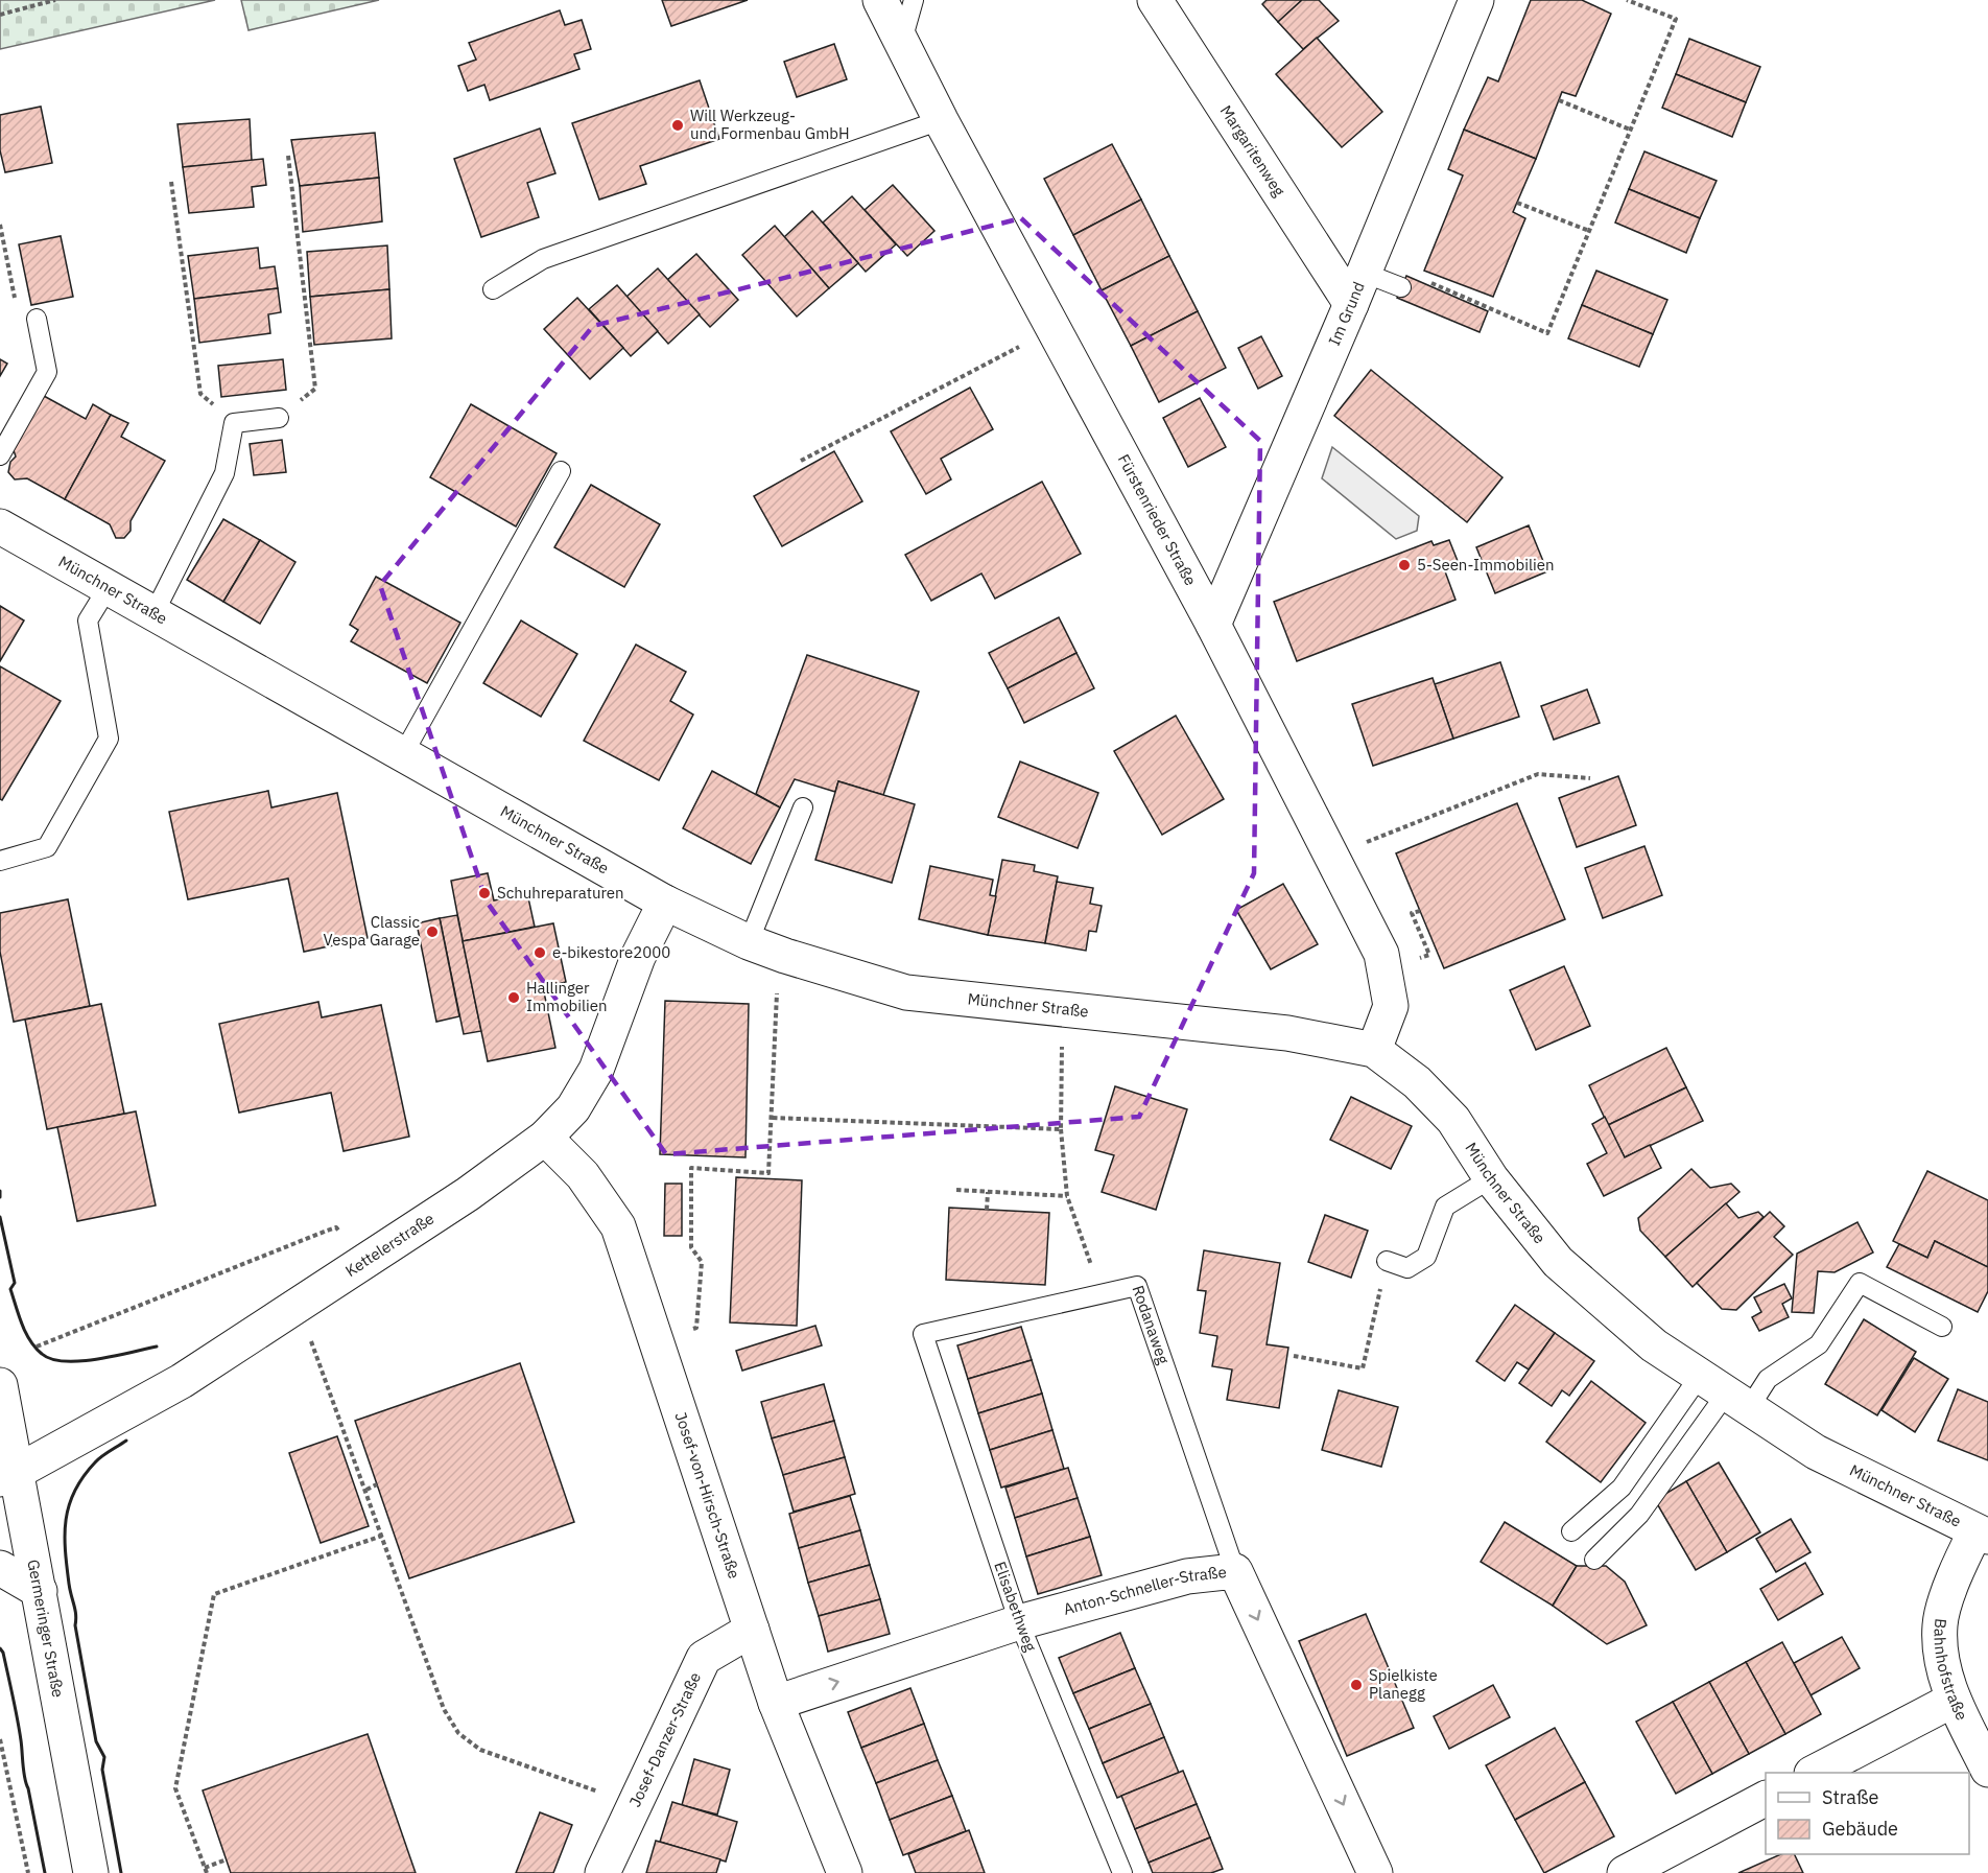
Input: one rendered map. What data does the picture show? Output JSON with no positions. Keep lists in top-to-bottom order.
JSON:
{
  "streets": {
    "street": [
      "Margaritenweg",
      "Im Grund",
      "Fürstenrieder Straße",
      "Münchner Straße",
      "Kettelerstraße",
      "Josef-von-Hirsch-Straße",
      "Anton-Schneller-Straße",
      "Germeringer Straße",
      "Bahnhofstraße",
      "Josef-Danzer-Straße"
    ],
    "lane": ["Rodanaweg", "Elisabethweg"]
  },
  "crossings": [
    ["Margaritenweg", "Im Grund"],
    ["Im Grund", "Fürstenrieder Straße"],
    ["Fürstenrieder Straße", "Münchner Straße"],
    ["Münchner Straße", "Kettelerstraße"],
    ["Münchner Straße", "Bahnhofstraße"],
    ["Kettelerstraße", "Josef-von-Hirsch-Straße"],
    ["Kettelerstraße", "Germeringer Straße"],
    ["Rodanaweg", "Anton-Schneller-Straße"],
    ["Rodanaweg", "Elisabethweg"],
    ["Josef-von-Hirsch-Straße", "Anton-Schneller-Straße"],
    ["Josef-von-Hirsch-Straße", "Josef-Danzer-Straße"],
    ["Anton-Schneller-Straße", "Elisabethweg"]
  ],
  "places": [
    "Will Werkzeug- und Formenbau GmbH",
    "5-Seen-Immobilien",
    "Schuhreparaturen",
    "Classic Vespa Garage",
    "e-bikestore2000",
    "Hallinger Immobilien",
    "Spielkiste Planegg"
  ],
  "legend": ["Straße", "Gebäude"]
}
